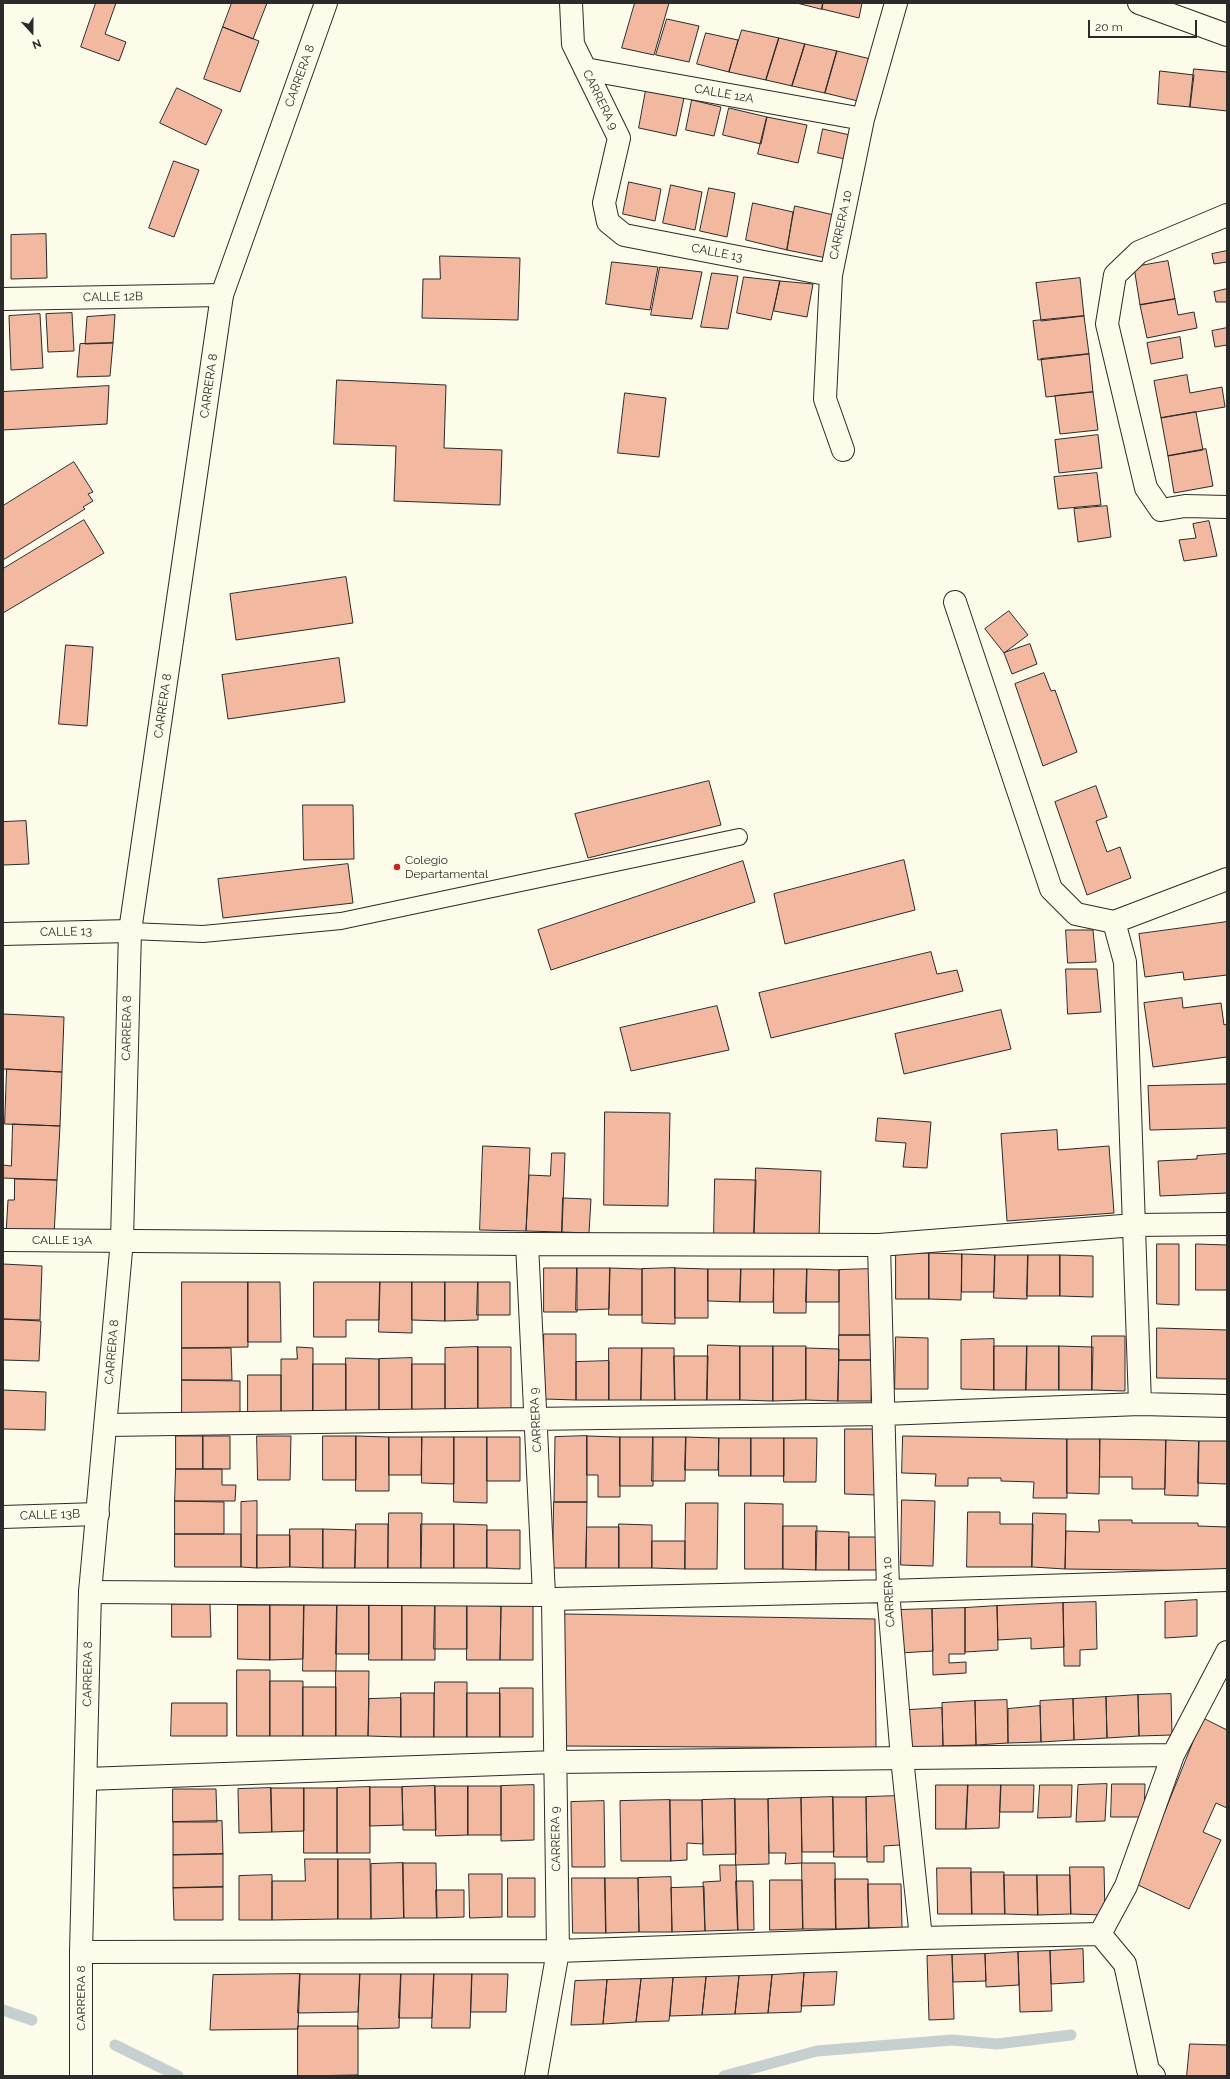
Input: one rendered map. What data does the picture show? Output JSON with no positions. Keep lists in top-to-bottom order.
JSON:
{
  "streets": {
    "street": [
      "CARRERA 8",
      "CALLE 12A",
      "CARRERA 9",
      "CARRERA 10",
      "CALLE 13",
      "CALLE 12B",
      "CALLE 13A",
      "CALLE 13B"
    ]
  },
  "crossings": [
    ["CARRERA 8", "CALLE 13"],
    ["CARRERA 8", "CALLE 12B"],
    ["CARRERA 8", "CALLE 13A"],
    ["CARRERA 8", "CALLE 13B"],
    ["CALLE 12A", "CARRERA 9"],
    ["CALLE 12A", "CARRERA 10"],
    ["CARRERA 9", "CALLE 13"],
    ["CARRERA 9", "CALLE 13A"],
    ["CARRERA 10", "CALLE 13"],
    ["CARRERA 10", "CALLE 13A"]
  ],
  "places": ["Colegio Departamental"],
  "scale_bar": "20 m",
  "north": "bottom"
}
